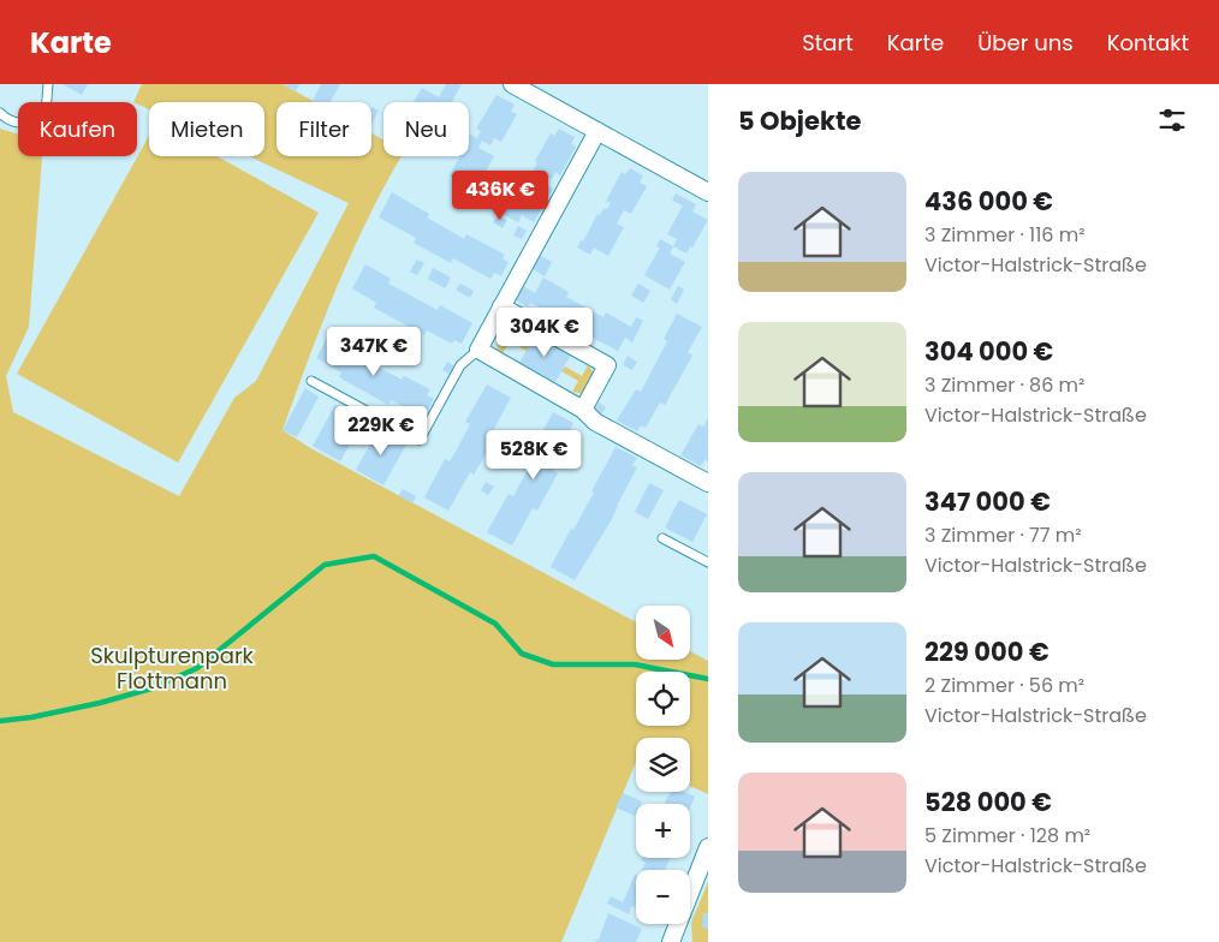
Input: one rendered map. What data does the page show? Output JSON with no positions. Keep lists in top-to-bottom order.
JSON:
{
  "parks": ["Skulpturenpark Flottmann"],
  "north": "bottom right",
  "page": {
    "header": "Karte",
    "nav": [
      "Start",
      "Karte",
      "Über uns",
      "Kontakt"
    ],
    "heading": "5 Objekte",
    "chip": [
      "Kaufen",
      "Mieten",
      "Filter",
      "Neu"
    ],
    "list": [
      {
        "name": "436 000 €",
        "note": "3 Zimmer · 116 m² · Victor-Halstrick-Straße"
      },
      {
        "name": "304 000 €",
        "note": "3 Zimmer · 86 m² · Victor-Halstrick-Straße"
      },
      {
        "name": "347 000 €",
        "note": "3 Zimmer · 77 m² · Victor-Halstrick-Straße"
      },
      {
        "name": "229 000 €",
        "note": "2 Zimmer · 56 m² · Victor-Halstrick-Straße"
      },
      {
        "name": "528 000 €",
        "note": "5 Zimmer · 128 m² · Victor-Halstrick-Straße"
      }
    ],
    "price": [
      "436K €",
      "304K €",
      "347K €",
      "229K €",
      "528K €"
    ],
    "map_buttons": ["+", "−"]
  }
}
